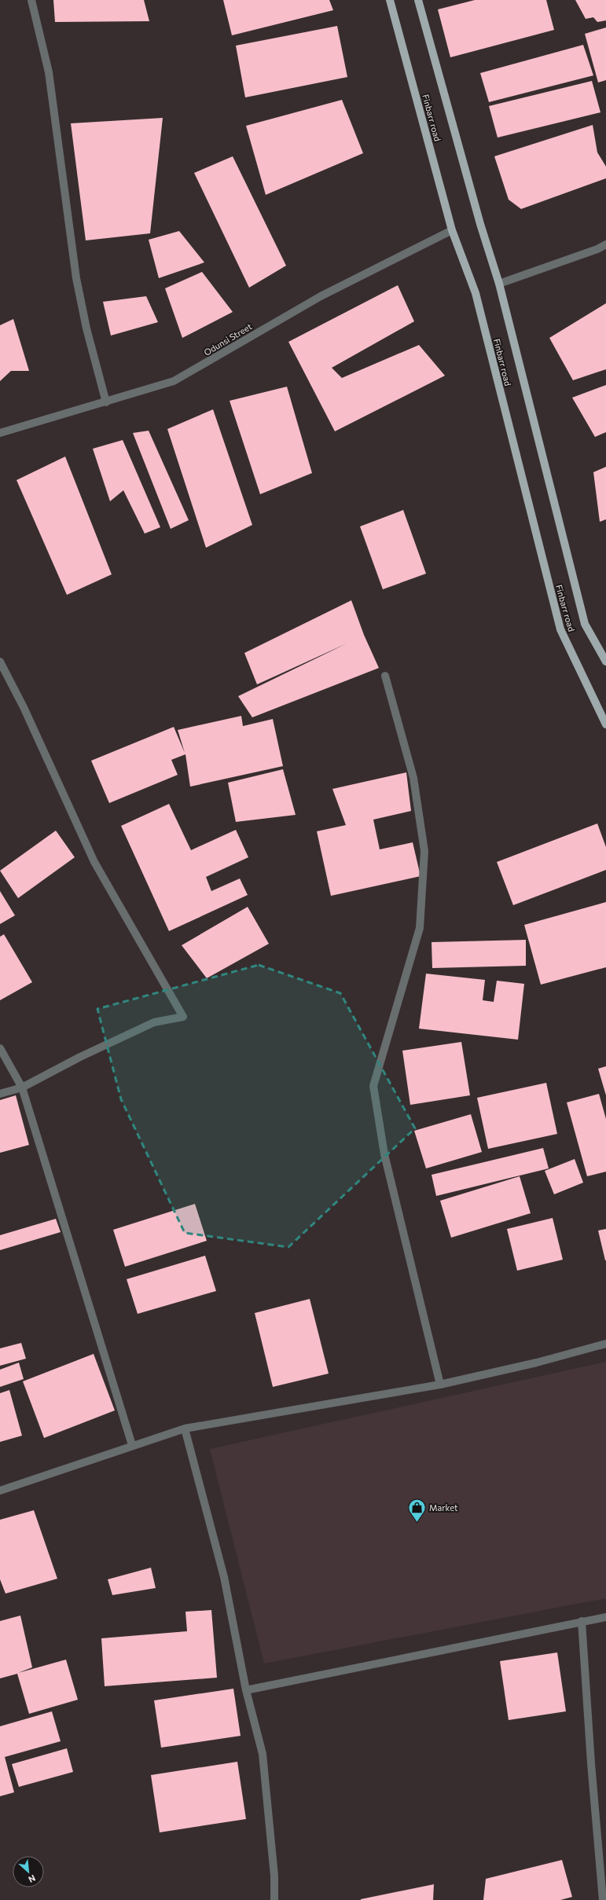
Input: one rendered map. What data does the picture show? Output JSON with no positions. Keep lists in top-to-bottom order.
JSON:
{
  "streets": {
    "main road": ["Finbarr road"],
    "street": ["Odunsi Street"]
  },
  "crossings": [
    ["Finbarr road", "Odunsi Street"]
  ],
  "places": {
    "shop": ["Market"]
  },
  "north": "bottom right"
}
